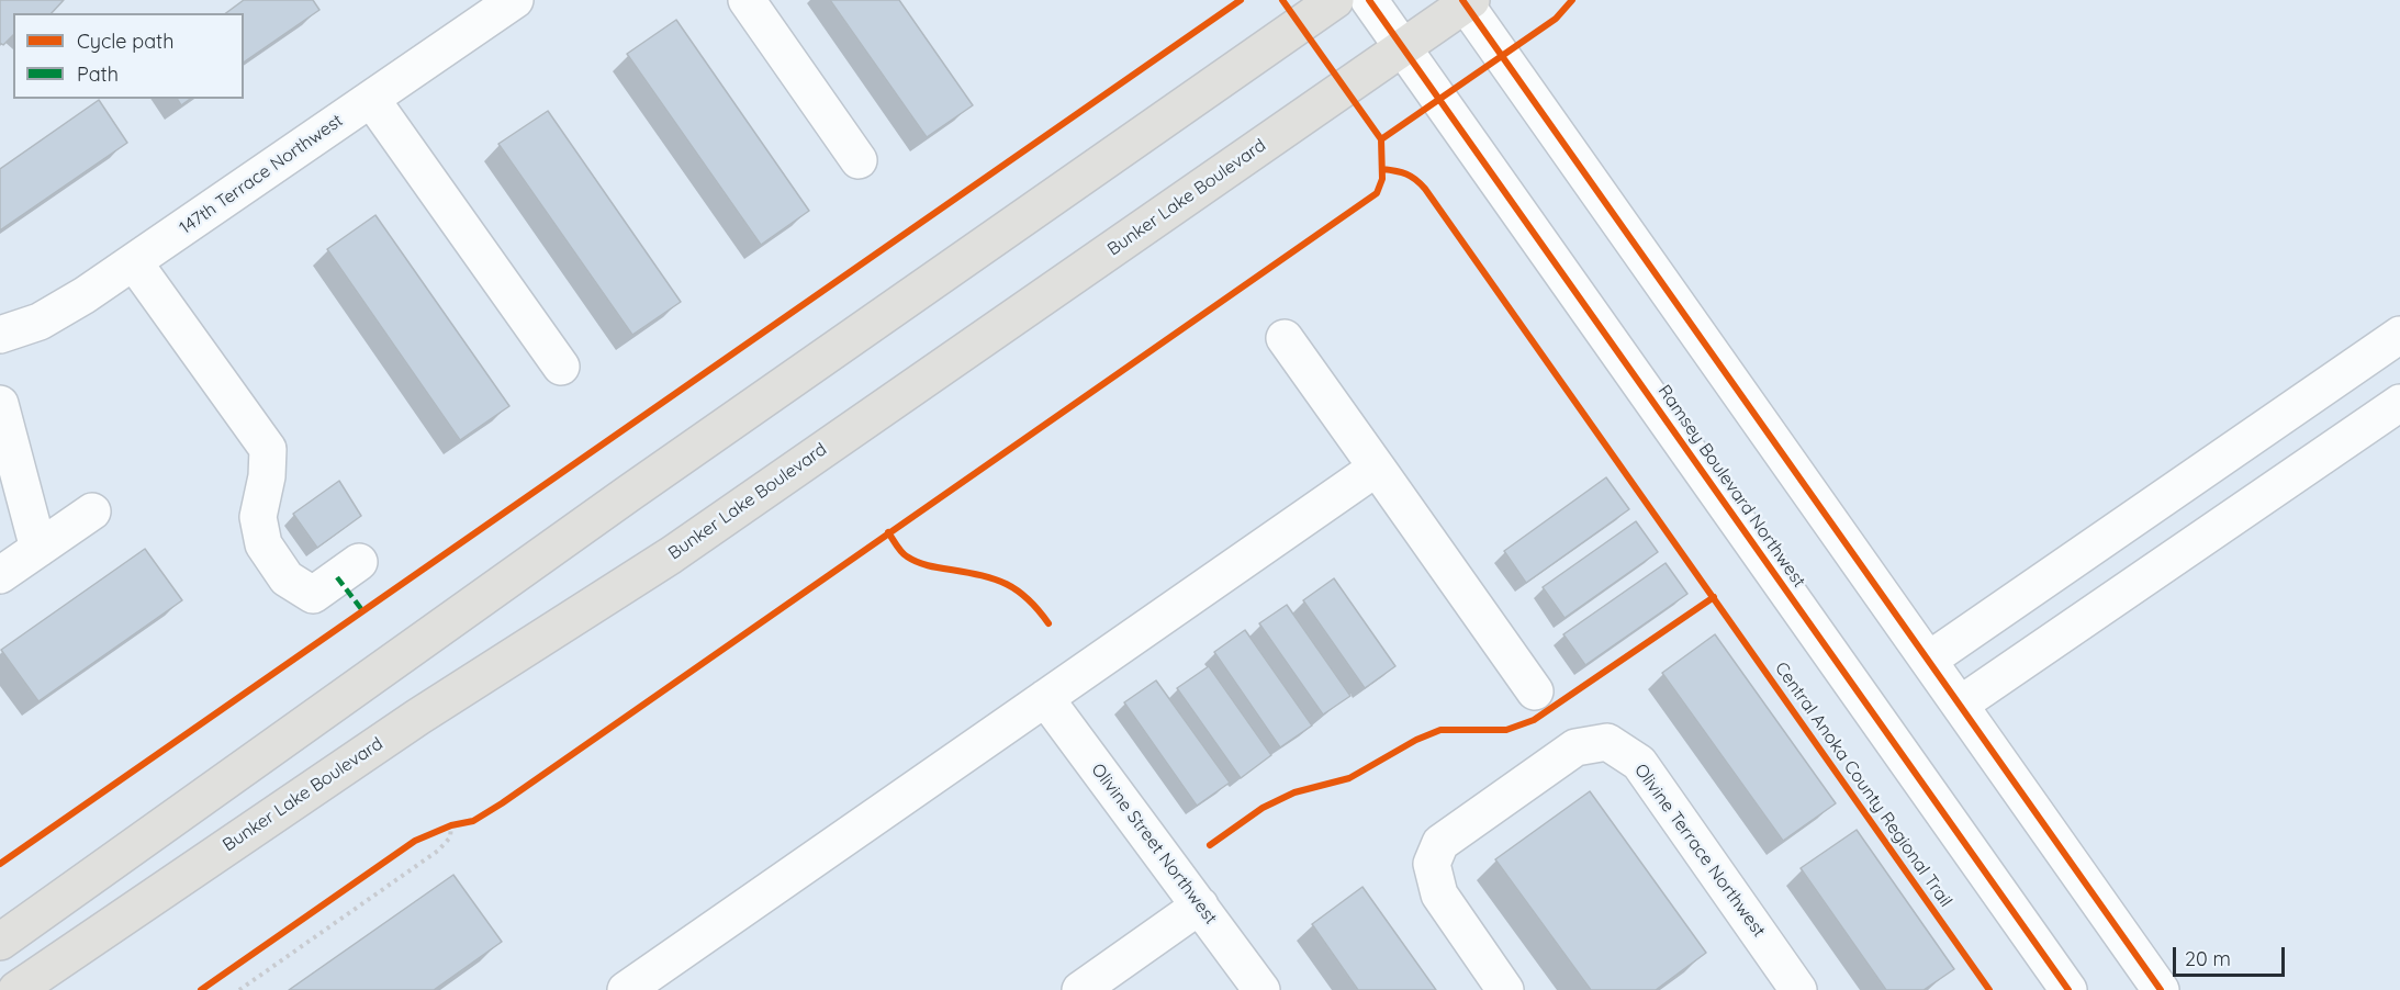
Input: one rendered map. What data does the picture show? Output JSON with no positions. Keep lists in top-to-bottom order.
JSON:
{
  "streets": {
    "main road": ["Bunker Lake Boulevard"],
    "street": [
      "147th Terrace Northwest",
      "Ramsey Boulevard Northwest",
      "Olivine Street Northwest",
      "Olivine Terrace Northwest"
    ],
    "cycle path": ["Central Anoka County Regional Trail"]
  },
  "crossings": [
    ["Bunker Lake Boulevard", "Ramsey Boulevard Northwest"]
  ],
  "legend": ["Cycle path", "Path"],
  "scale_bar": "20 m"
}
